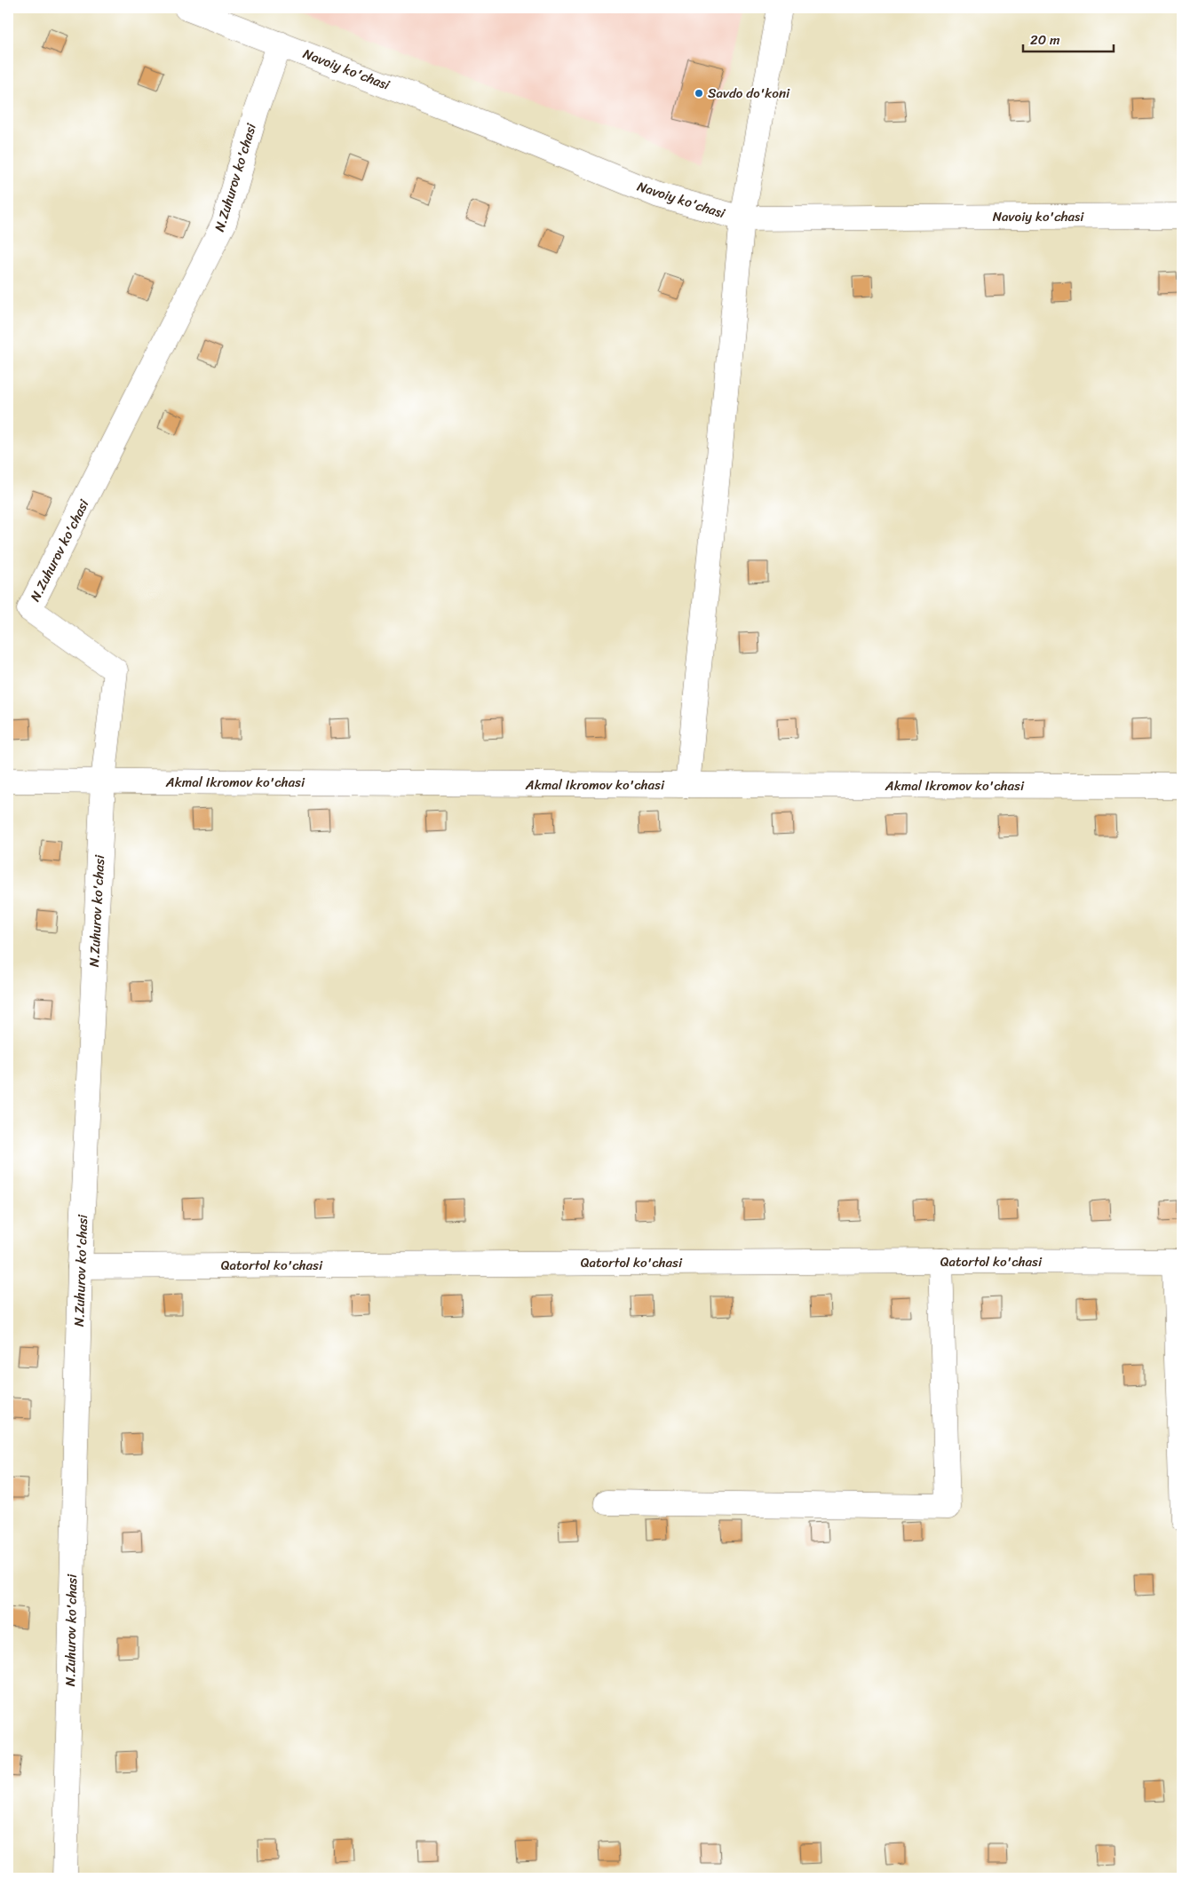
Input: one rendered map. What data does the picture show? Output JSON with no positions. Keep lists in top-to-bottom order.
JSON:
{
  "streets": {
    "street": [
      "Navoiy ko'chasi",
      "N.Zuhurov ko'chasi",
      "Akmal Ikromov ko'chasi",
      "Qatortol ko'chasi"
    ]
  },
  "crossings": [
    ["Navoiy ko'chasi", "N.Zuhurov ko'chasi"],
    ["N.Zuhurov ko'chasi", "Akmal Ikromov ko'chasi"],
    ["N.Zuhurov ko'chasi", "Qatortol ko'chasi"]
  ],
  "places": ["Savdo do'koni"],
  "scale_bar": "20 m"
}
